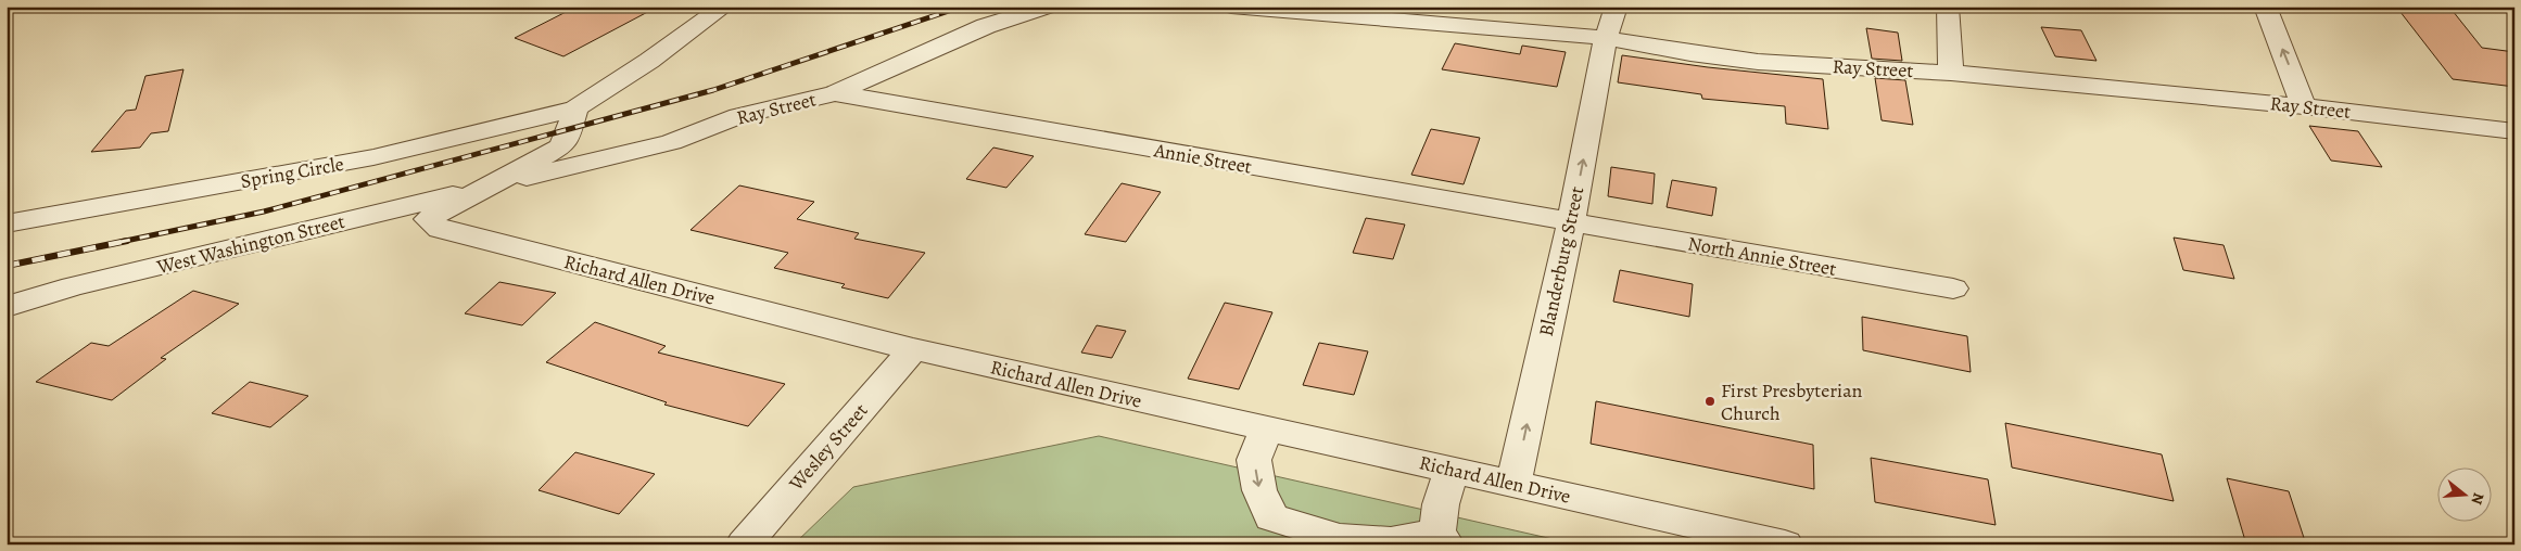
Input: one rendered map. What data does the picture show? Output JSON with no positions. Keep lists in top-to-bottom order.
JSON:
{
  "streets": {
    "street": [
      "Ray Street",
      "Annie Street",
      "Spring Circle",
      "West Washington Street",
      "North Annie Street",
      "Blanderburg Street",
      "Richard Allen Drive",
      "Wesley Street"
    ]
  },
  "crossings": [
    ["Ray Street", "Annie Street"],
    ["Ray Street", "West Washington Street"],
    ["Ray Street", "Blanderburg Street"],
    ["Ray Street", "Richard Allen Drive"],
    ["Annie Street", "North Annie Street"],
    ["Annie Street", "Blanderburg Street"],
    ["West Washington Street", "Richard Allen Drive"],
    ["North Annie Street", "Blanderburg Street"],
    ["Blanderburg Street", "Richard Allen Drive"],
    ["Richard Allen Drive", "Wesley Street"]
  ],
  "one_way": ["Blanderburg Street"],
  "places": ["First Presbyterian Church"],
  "north": "right"
}
